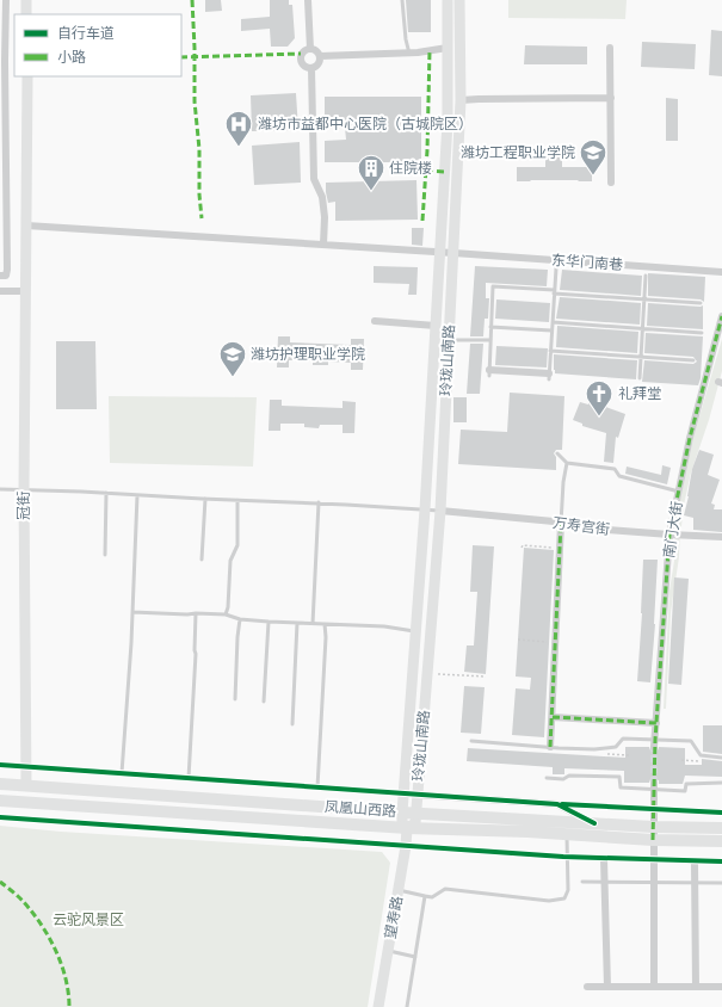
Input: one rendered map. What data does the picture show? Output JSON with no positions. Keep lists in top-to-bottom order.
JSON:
{
  "streets": {
    "main road": [
      "玲珑山南路",
      "冠街",
      "凤凰山西路",
      "望寿路"
    ],
    "street": ["东华门南巷", "万寿宫街", "南门大街"]
  },
  "crossings": [
    ["东华门南巷", "玲珑山南路"],
    ["东华门南巷", "冠街"],
    ["玲珑山南路", "万寿宫街"],
    ["玲珑山南路", "凤凰山西路"],
    ["玲珑山南路", "望寿路"],
    ["冠街", "凤凰山西路"],
    ["万寿宫街", "南门大街"],
    ["凤凰山西路", "望寿路"]
  ],
  "parks": ["云驼风景区"],
  "places": {
    "hospital": ["潍坊市益都中心医院（古城院区）"],
    "school or university": ["潍坊工程职业学院", "潍坊护理职业学院"],
    "building": ["住院楼"],
    "church": ["礼拜堂"]
  },
  "legend": ["自行车道", "小路"]
}
